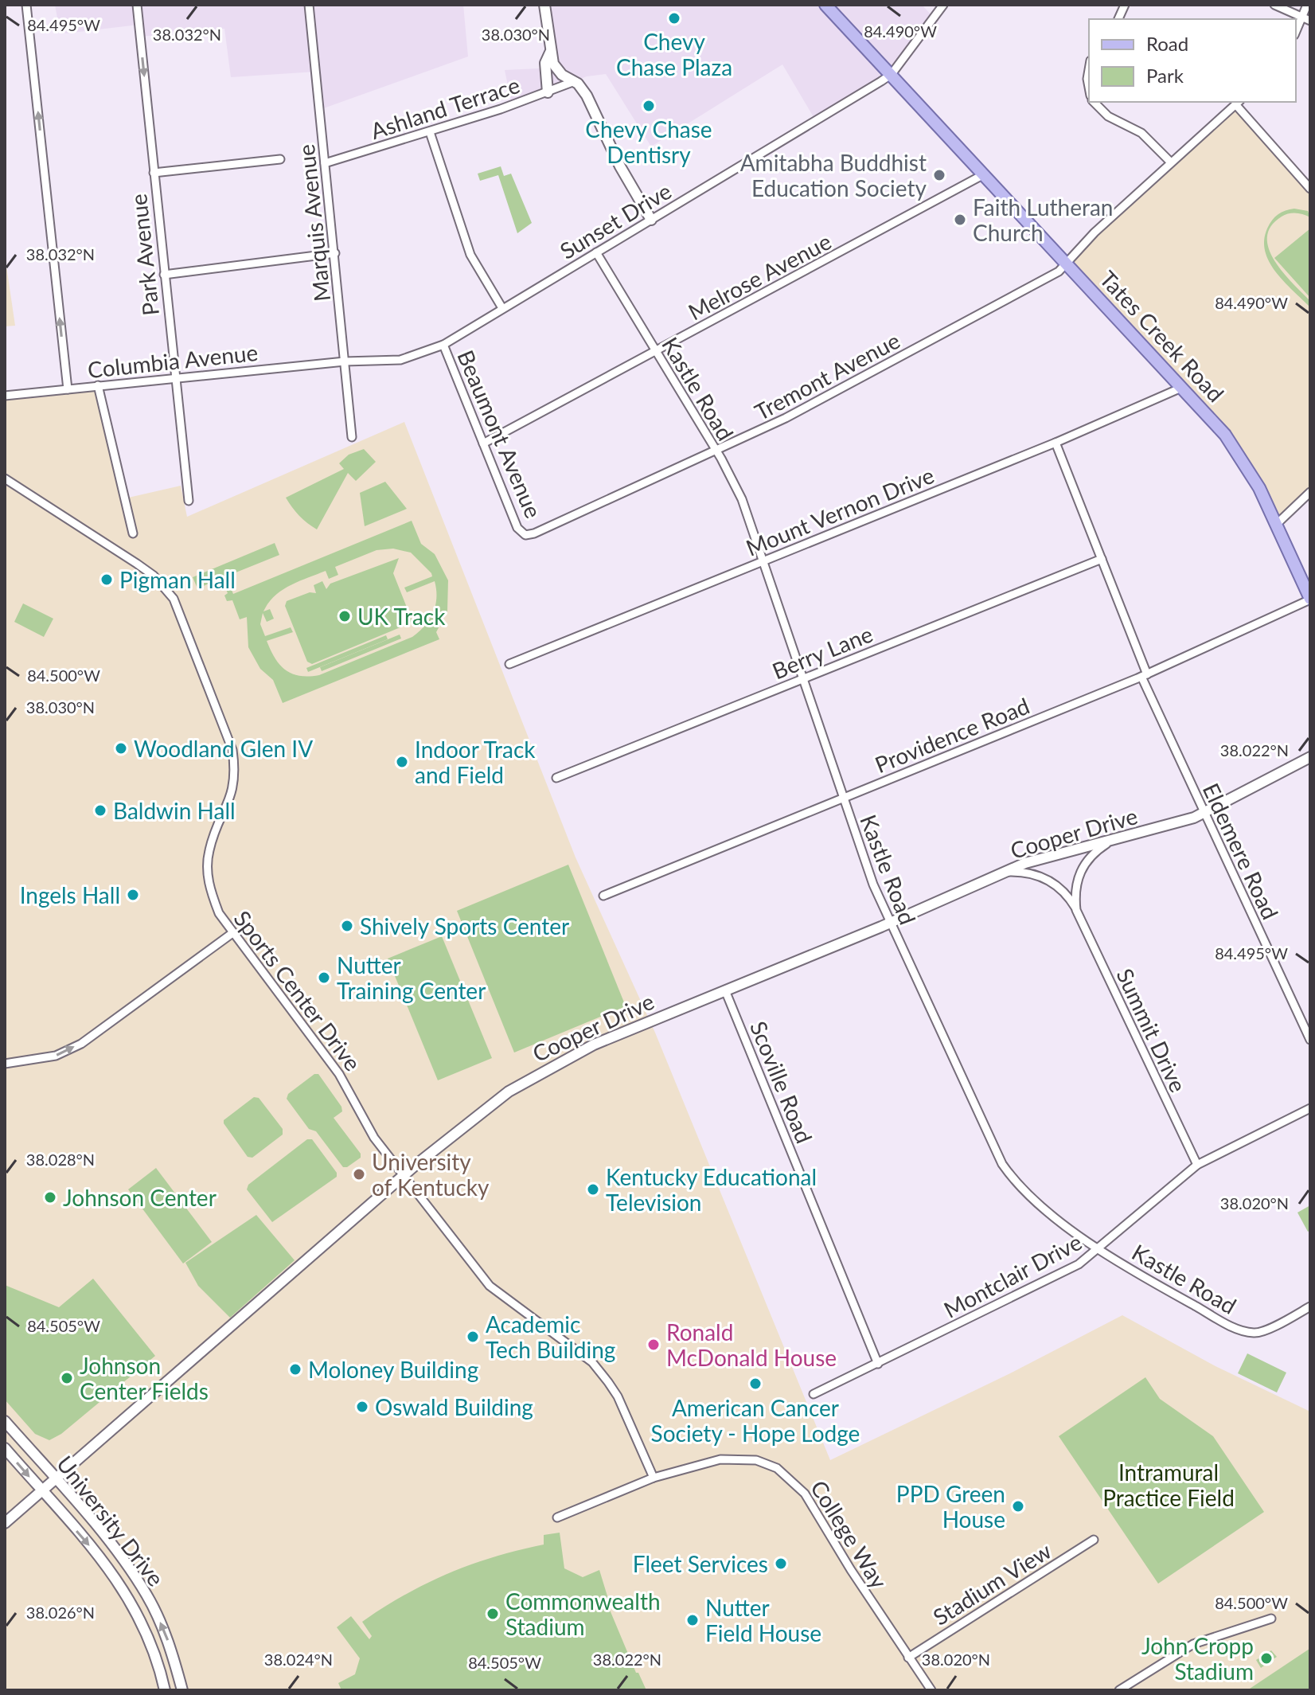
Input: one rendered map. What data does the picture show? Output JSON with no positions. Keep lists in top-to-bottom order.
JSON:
{
  "streets": {
    "main road": ["Tates Creek Road", "Cooper Drive", "University Drive"],
    "street": [
      "Ashland Terrace",
      "Sunset Drive",
      "Marquis Avenue",
      "Park Avenue",
      "Melrose Avenue",
      "Columbia Avenue",
      "Tremont Avenue",
      "Kastle Road",
      "Beaumont Avenue",
      "Mount Vernon Drive",
      "Berry Lane",
      "Providence Road",
      "Eldemere Road",
      "Sports Center Drive",
      "Summit Drive",
      "Scoville Road",
      "Montclair Drive",
      "College Way",
      "Stadium View"
    ]
  },
  "crossings": [
    ["Ashland Terrace", "Marquis Avenue"],
    ["Sunset Drive", "Marquis Avenue"],
    ["Sunset Drive", "Tates Creek Road"],
    ["Sunset Drive", "Columbia Avenue"],
    ["Sunset Drive", "Kastle Road"],
    ["Sunset Drive", "Beaumont Avenue"],
    ["Marquis Avenue", "Columbia Avenue"],
    ["Park Avenue", "Columbia Avenue"],
    ["Melrose Avenue", "Tates Creek Road"],
    ["Melrose Avenue", "Kastle Road"],
    ["Melrose Avenue", "Beaumont Avenue"],
    ["Tates Creek Road", "Tremont Avenue"],
    ["Tates Creek Road", "Mount Vernon Drive"],
    ["Tates Creek Road", "Providence Road"],
    ["Tremont Avenue", "Kastle Road"],
    ["Tremont Avenue", "Beaumont Avenue"],
    ["Kastle Road", "Mount Vernon Drive"],
    ["Kastle Road", "Berry Lane"],
    ["Kastle Road", "Providence Road"],
    ["Kastle Road", "Cooper Drive"],
    ["Kastle Road", "Montclair Drive"],
    ["Mount Vernon Drive", "Eldemere Road"],
    ["Berry Lane", "Eldemere Road"],
    ["Providence Road", "Eldemere Road"],
    ["Cooper Drive", "Eldemere Road"],
    ["Cooper Drive", "Sports Center Drive"],
    ["Cooper Drive", "Summit Drive"],
    ["Cooper Drive", "Scoville Road"],
    ["Cooper Drive", "University Drive"],
    ["Sports Center Drive", "College Way"],
    ["Summit Drive", "Montclair Drive"],
    ["Scoville Road", "Montclair Drive"],
    ["College Way", "Stadium View"]
  ],
  "parks": ["Intramural Practice Field"],
  "places": [
    "Chevy Chase Plaza",
    "Chevy Chase Dentisry",
    "Amitabha Buddhist Education Society",
    "Faith Lutheran Church",
    "Pigman Hall",
    "UK Track",
    "Woodland Glen IV",
    "Indoor Track and Field",
    "Baldwin Hall",
    "Ingels Hall",
    "Shively Sports Center",
    "Nutter Training Center",
    "University of Kentucky",
    "Kentucky Educational Television",
    "Johnson Center",
    "Academic Tech Building",
    "Ronald McDonald House",
    "Moloney Building",
    "Johnson Center Fields",
    "American Cancer Society - Hope Lodge",
    "Oswald Building",
    "PPD Green House",
    "Fleet Services",
    "Commonwealth Stadium",
    "Nutter Field House",
    "John Cropp Stadium"
  ],
  "legend": ["Road", "Park"],
  "coordinates": [
    "84.495°W",
    "84.490°W",
    "38.032°N",
    "38.030°N",
    "84.500°W",
    "38.022°N",
    "38.028°N",
    "38.020°N",
    "84.505°W",
    "38.026°N",
    "38.024°N"
  ]
}
